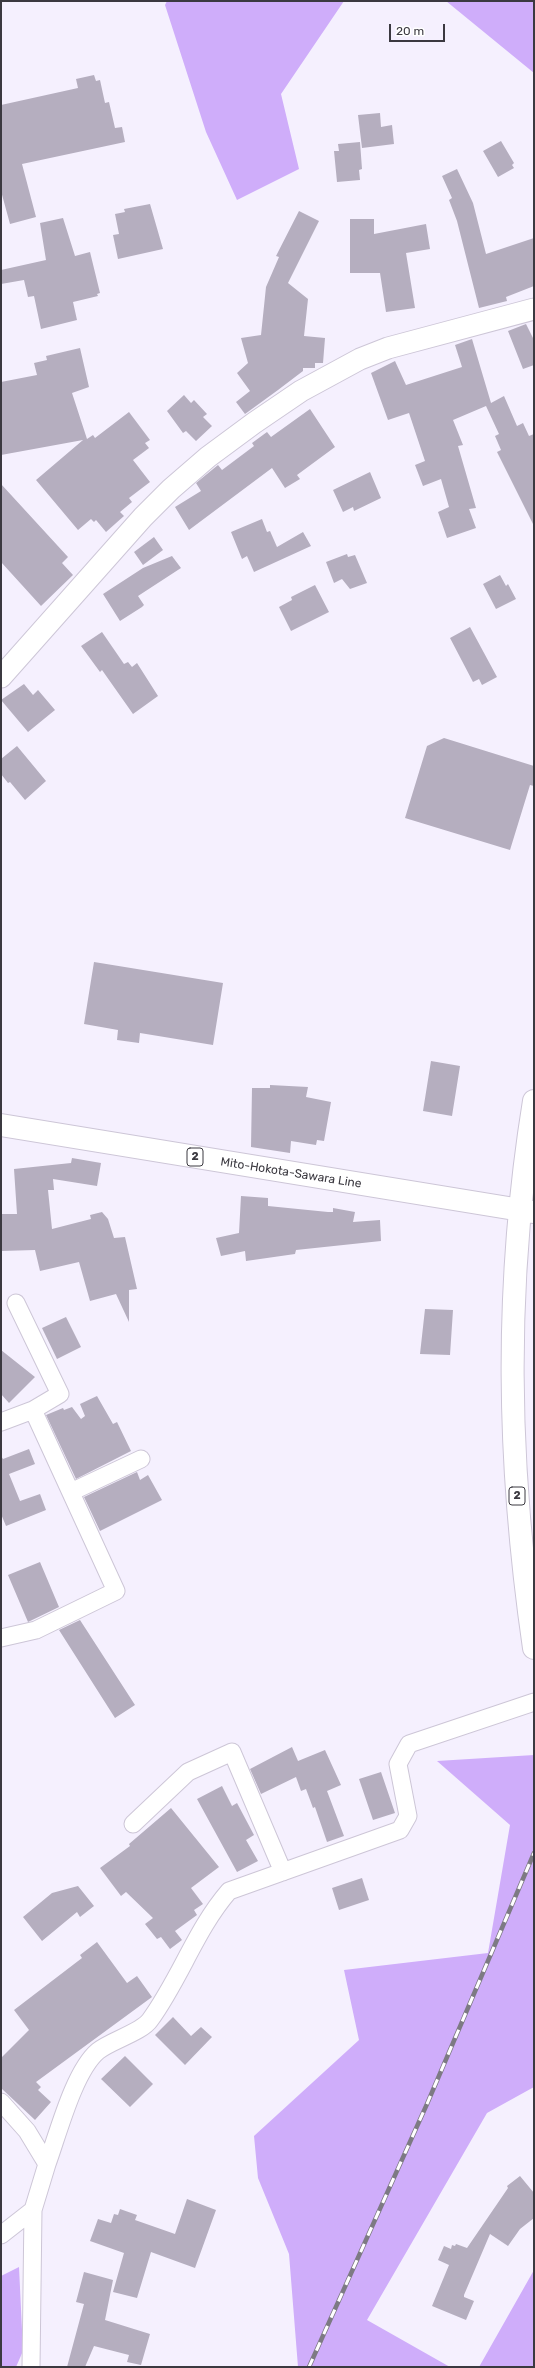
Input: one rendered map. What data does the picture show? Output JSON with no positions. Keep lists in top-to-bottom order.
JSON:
{
  "streets": {
    "main road": ["2", "Mito-Hokota-Sawara Line"]
  },
  "crossings": [
    ["2", "Mito-Hokota-Sawara Line"]
  ],
  "scale_bar": "20 m"
}
